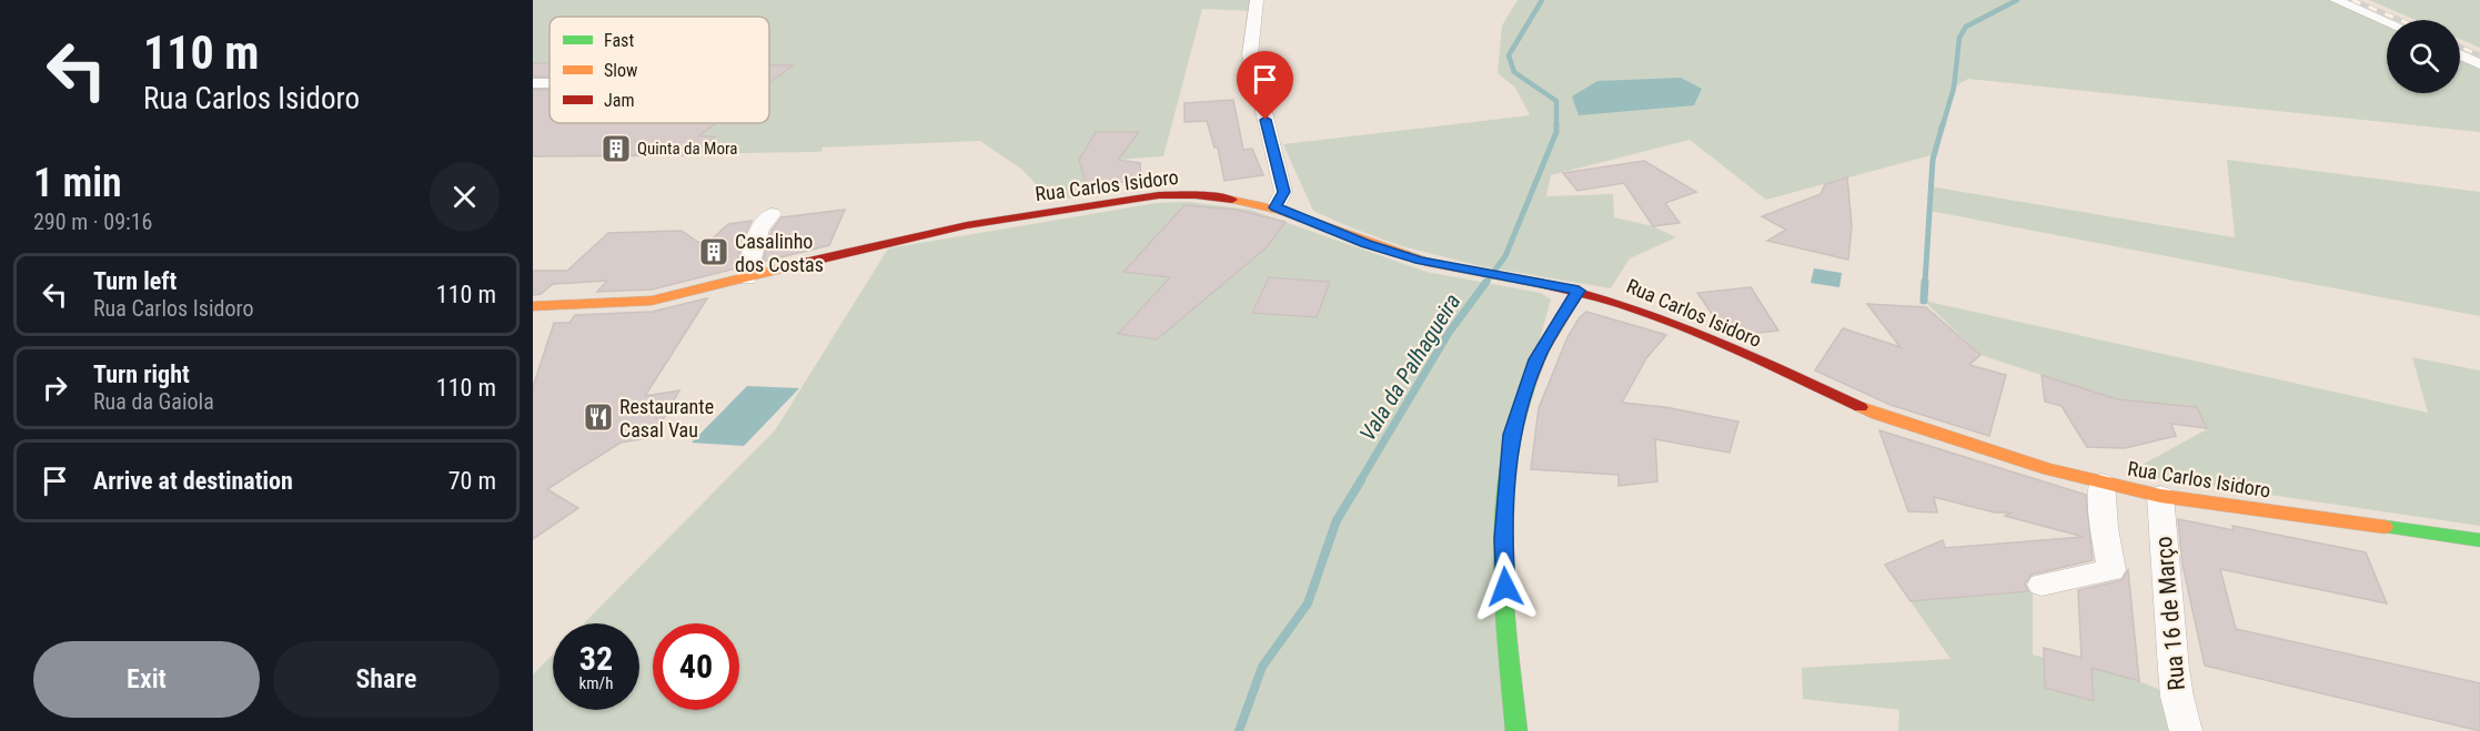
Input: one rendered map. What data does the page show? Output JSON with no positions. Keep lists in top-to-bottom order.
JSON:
{
  "streets": {
    "street": ["Rua Carlos Isidoro", "Rua 16 de Março"]
  },
  "crossings": [
    ["Rua Carlos Isidoro", "Rua 16 de Março"]
  ],
  "water": ["Vala da Palhagueira"],
  "places": {
    "building": ["Quinta da Mora", "Casalinho dos Costas"],
    "restaurant": ["Restaurante Casal Vau"]
  },
  "legend": ["Fast", "Slow", "Jam"],
  "page": {
    "turn": ["110 m", "Rua Carlos Isidoro"],
    "heading": ["1 min", "290 m · 09:16"],
    "list": [
      {
        "name": "Turn left",
        "note": "Rua Carlos Isidoro",
        "value": "110 m"
      },
      {
        "name": "Turn right",
        "note": "Rua da Gaiola",
        "value": "110 m"
      },
      {
        "name": "Arrive at destination",
        "value": "70 m"
      }
    ],
    "speed": "32 km/h",
    "limit": "40",
    "buttons": ["Exit", "Share"]
  }
}
